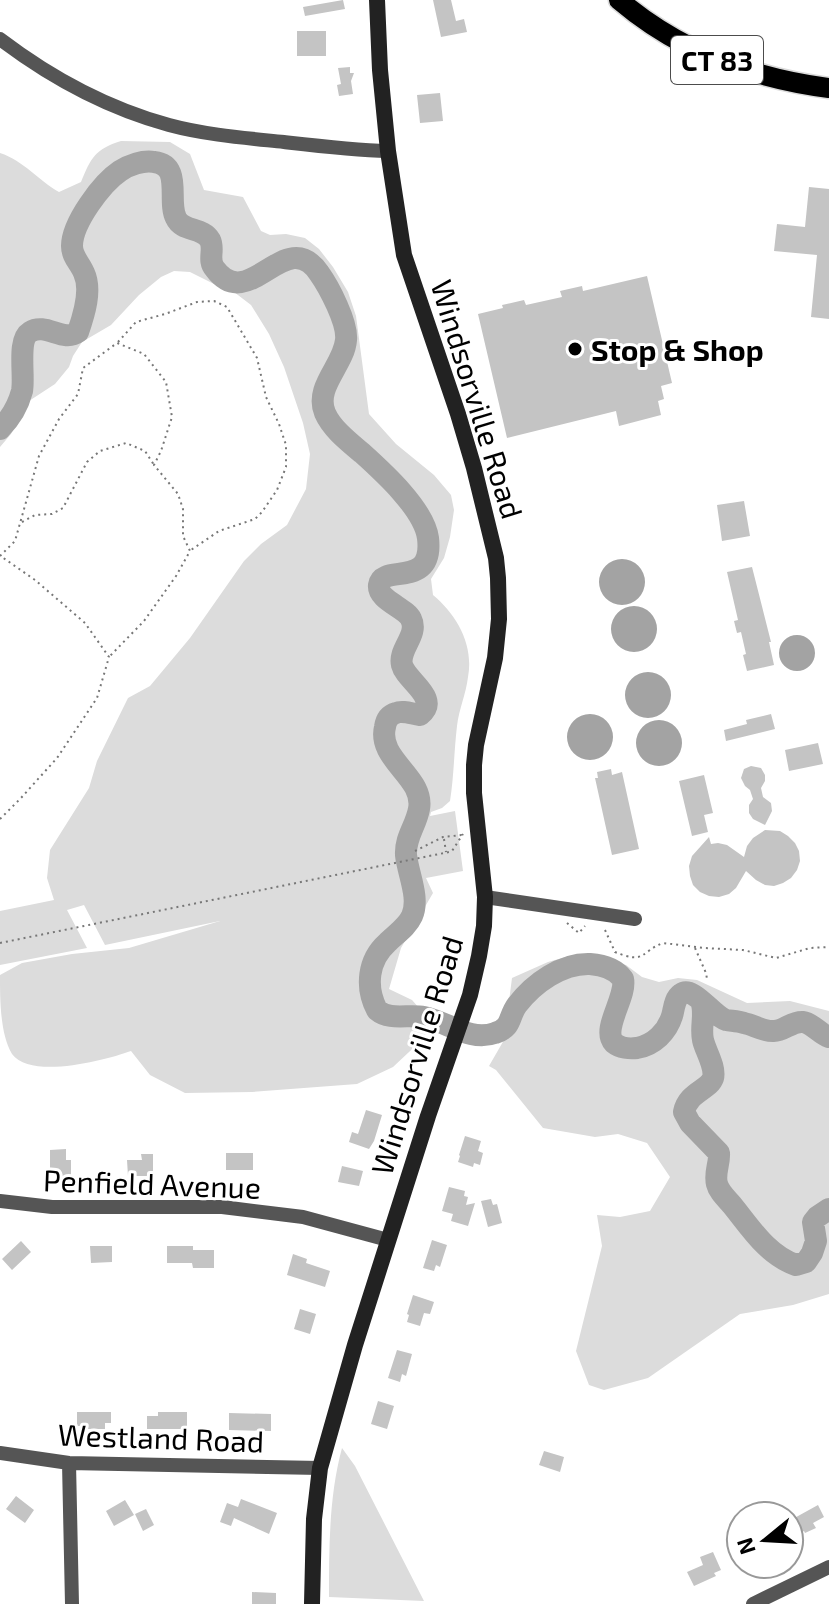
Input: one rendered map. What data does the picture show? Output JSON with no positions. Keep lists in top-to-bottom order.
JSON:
{
  "streets": {
    "main road": ["CT 83", "Windsorville Road"],
    "street": ["Penfield Avenue", "Westland Road"]
  },
  "crossings": [
    ["Windsorville Road", "Penfield Avenue"],
    ["Windsorville Road", "Westland Road"]
  ],
  "places": ["Stop & Shop"],
  "north": "left"
}
